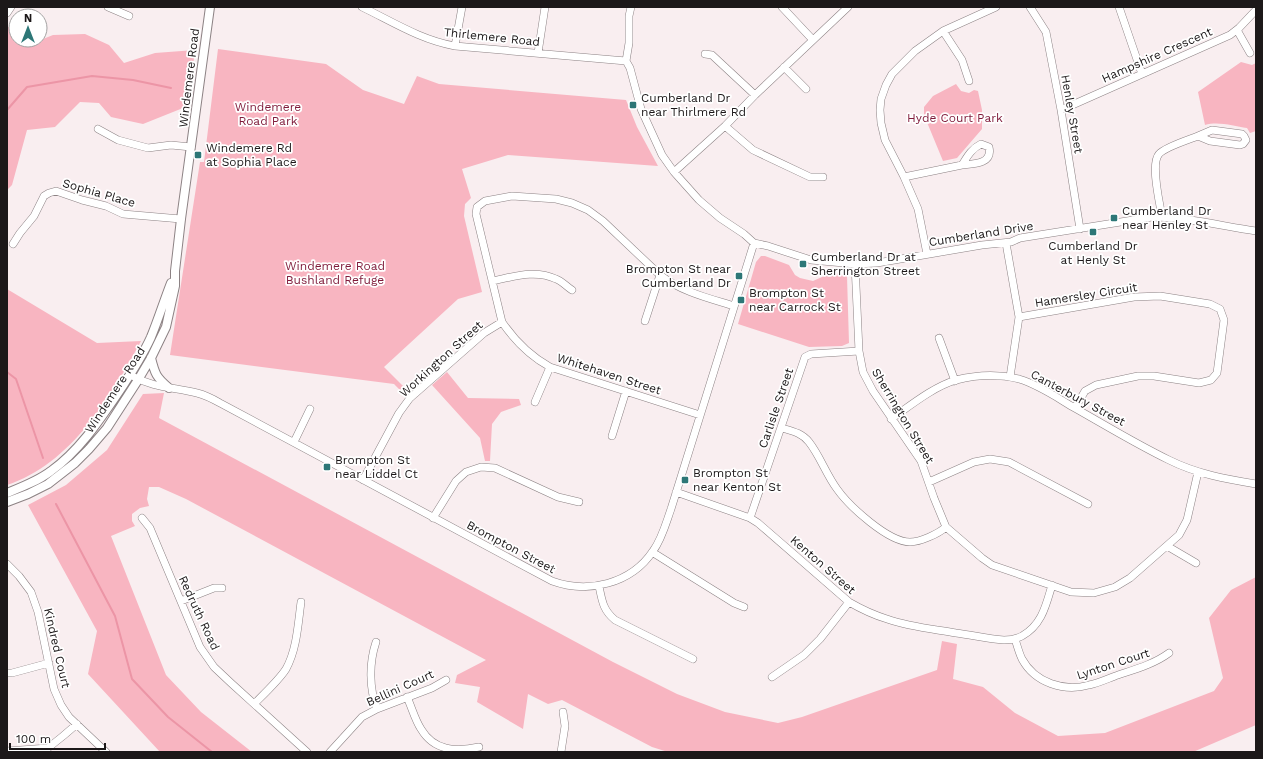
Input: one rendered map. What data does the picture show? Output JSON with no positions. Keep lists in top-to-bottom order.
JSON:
{
  "streets": {
    "main road": ["Windemere Road"],
    "street": [
      "Thirlemere Road",
      "Hampshire Crescent",
      "Henley Street",
      "Sophia Place",
      "Cumberland Drive",
      "Hamersley Circuit",
      "Workington Street",
      "Whitehaven Street",
      "Canterbury Street",
      "Carlisle Street",
      "Sherrington Street",
      "Brompton Street",
      "Kenton Street",
      "Redruth Road",
      "Kindred Court",
      "Lynton Court",
      "Bellini Court"
    ]
  },
  "crossings": [
    ["Thirlemere Road", "Cumberland Drive"],
    ["Hampshire Crescent", "Henley Street"],
    ["Windemere Road", "Sophia Place"],
    ["Windemere Road", "Brompton Street"],
    ["Henley Street", "Cumberland Drive"],
    ["Cumberland Drive", "Sherrington Street"],
    ["Cumberland Drive", "Brompton Street"],
    ["Hamersley Circuit", "Canterbury Street"],
    ["Workington Street", "Whitehaven Street"],
    ["Workington Street", "Brompton Street"],
    ["Whitehaven Street", "Brompton Street"],
    ["Canterbury Street", "Sherrington Street"],
    ["Carlisle Street", "Sherrington Street"],
    ["Carlisle Street", "Kenton Street"],
    ["Brompton Street", "Kenton Street"],
    ["Kenton Street", "Lynton Court"]
  ],
  "parks": ["Windemere Road Park", "Hyde Court Park", "Windemere Road Bushland Refuge"],
  "places": {
    "transit": [
      "Cumberland Dr near Thirlmere Rd",
      "Windemere Rd at Sophia Place",
      "Cumberland Dr near Henley St",
      "Cumberland Dr at Henly St",
      "Cumberland Dr at Sherrington Street",
      "Brompton St near Cumberland Dr",
      "Brompton St near Carrock St",
      "Brompton St near Liddel Ct",
      "Brompton St near Kenton St"
    ]
  },
  "scale_bar": "100 m",
  "north": "top"
}
